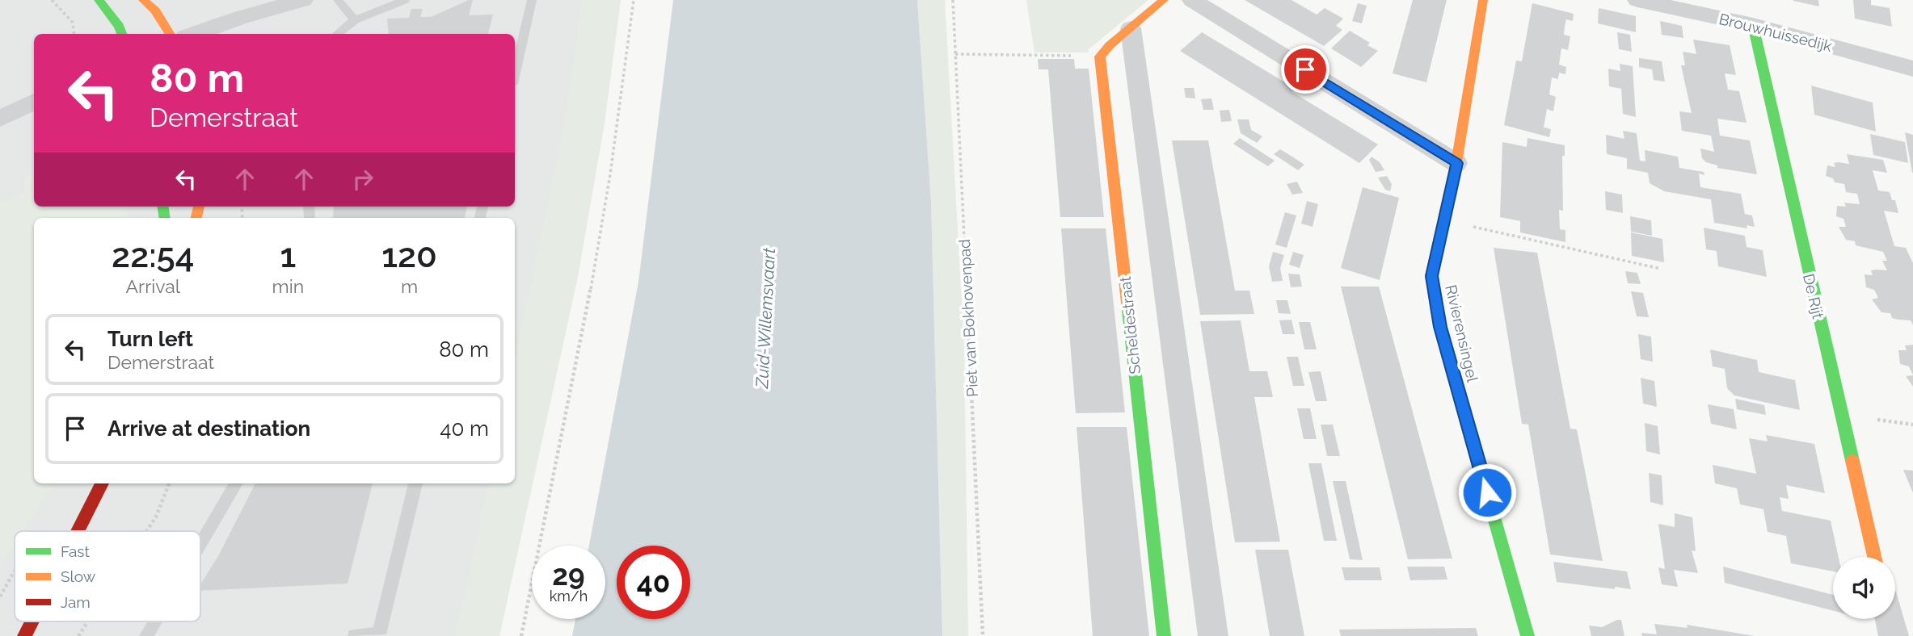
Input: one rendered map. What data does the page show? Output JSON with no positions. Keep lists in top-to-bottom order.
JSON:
{
  "streets": {
    "street": [
      "Brouwhuissedijk",
      "De Rijt",
      "Scheldestraat",
      "Rivierensingel"
    ],
    "path": ["Piet van Bokhovenpad"]
  },
  "crossings": [
    ["Brouwhuissedijk", "De Rijt"]
  ],
  "water": ["Zuid-Willemsvaart"],
  "legend": ["Fast", "Slow", "Jam"],
  "page": {
    "turn": ["80 m", "Demerstraat"],
    "eta": [
      "22:54",
      "Arrival",
      "1",
      "min",
      "120",
      "m"
    ],
    "list": [
      {
        "name": "Turn left",
        "note": "Demerstraat",
        "value": "80 m"
      },
      {
        "name": "Arrive at destination",
        "value": "40 m"
      }
    ],
    "speed": "29 km/h",
    "limit": "40"
  }
}
